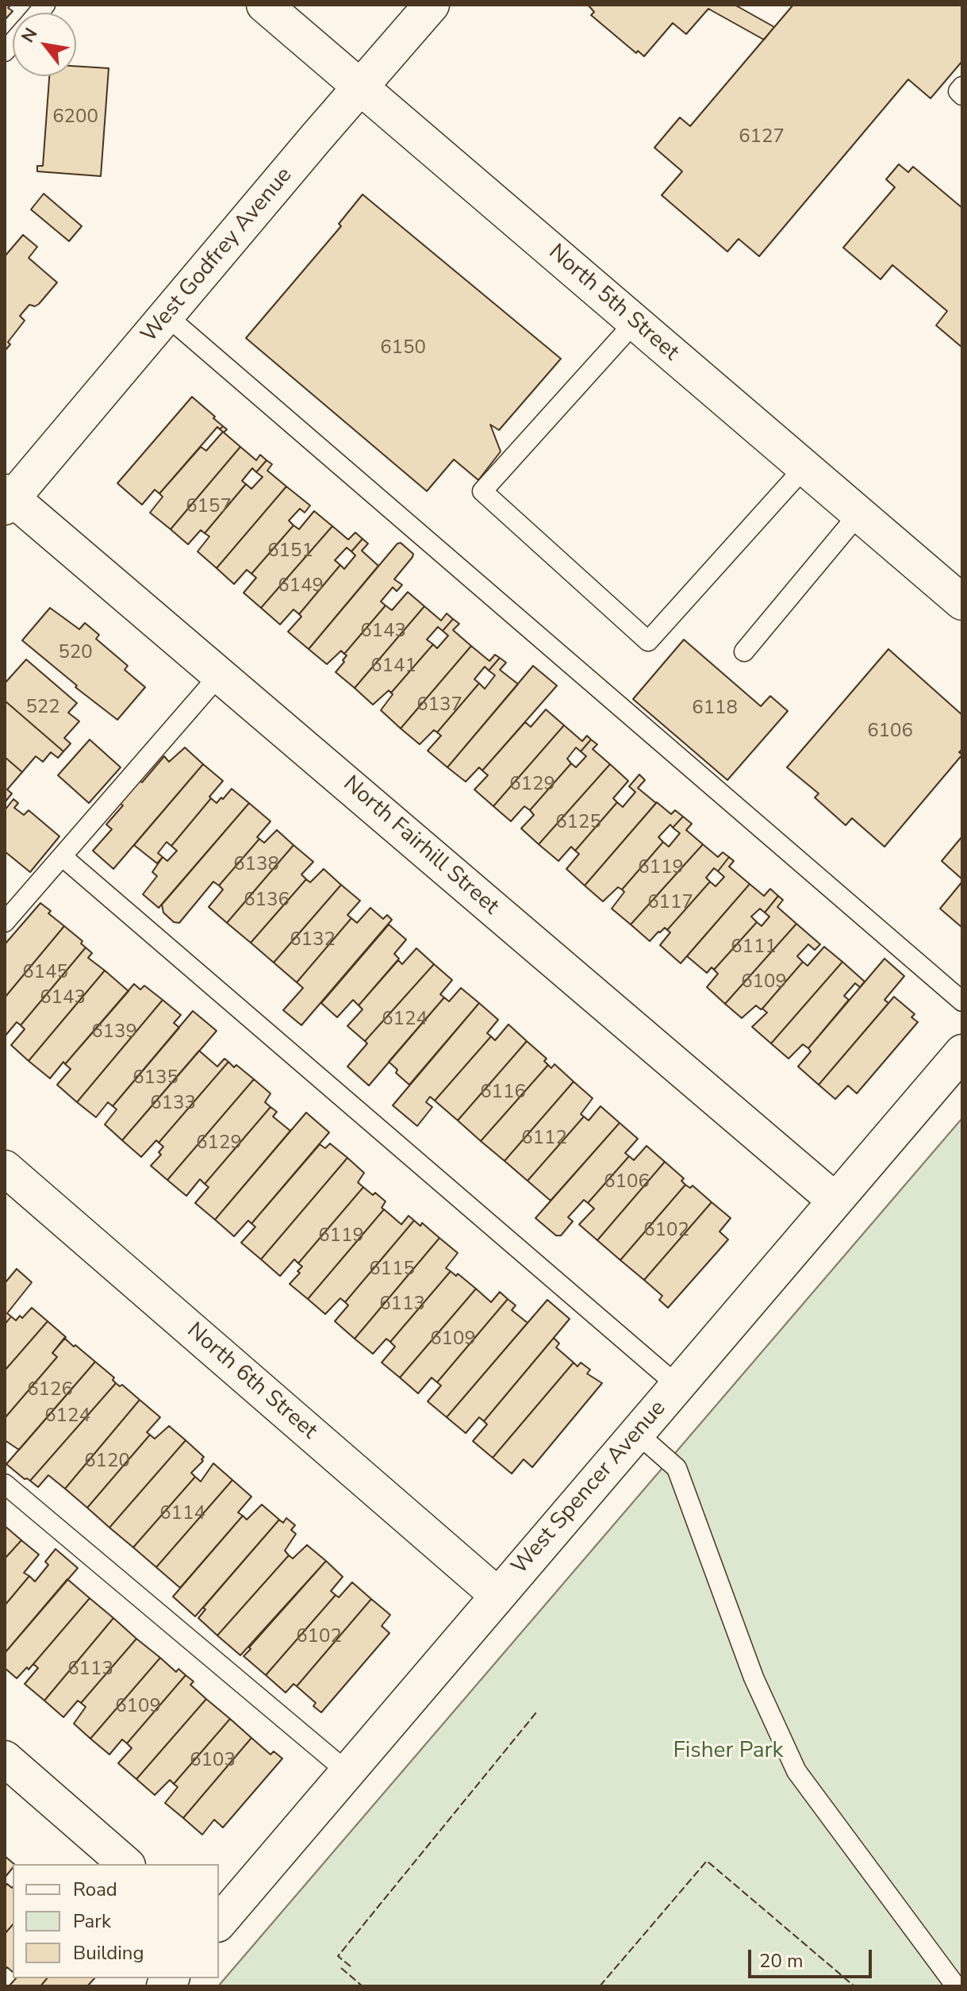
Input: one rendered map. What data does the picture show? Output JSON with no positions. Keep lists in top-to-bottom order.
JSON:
{
  "streets": {
    "street": [
      "West Godfrey Avenue",
      "North 5th Street",
      "North Fairhill Street",
      "North 6th Street",
      "West Spencer Avenue"
    ]
  },
  "crossings": [
    ["West Godfrey Avenue", "North 5th Street"],
    ["West Godfrey Avenue", "North Fairhill Street"],
    ["North Fairhill Street", "West Spencer Avenue"],
    ["North 6th Street", "West Spencer Avenue"]
  ],
  "parks": ["Fisher Park"],
  "house_numbers": [
    "6200",
    "6127",
    "6150",
    "6157",
    "6151",
    "6149",
    "6143",
    "520",
    "6141",
    "6137",
    "522",
    "6118",
    "6106",
    "6129",
    "6125",
    "6138",
    "6119",
    "6136",
    "6117",
    "6132",
    "6111",
    "6145",
    "6109",
    "6143",
    "6124",
    "6139",
    "6135",
    "6116",
    "6133",
    "6112",
    "6129",
    "6106",
    "6102",
    "6119",
    "6115",
    "6113",
    "6109",
    "6126",
    "6124",
    "6120",
    "6114",
    "6102",
    "6113",
    "6109",
    "6103"
  ],
  "legend": ["Road", "Park", "Building"],
  "scale_bar": "20 m",
  "north": "top left"
}
